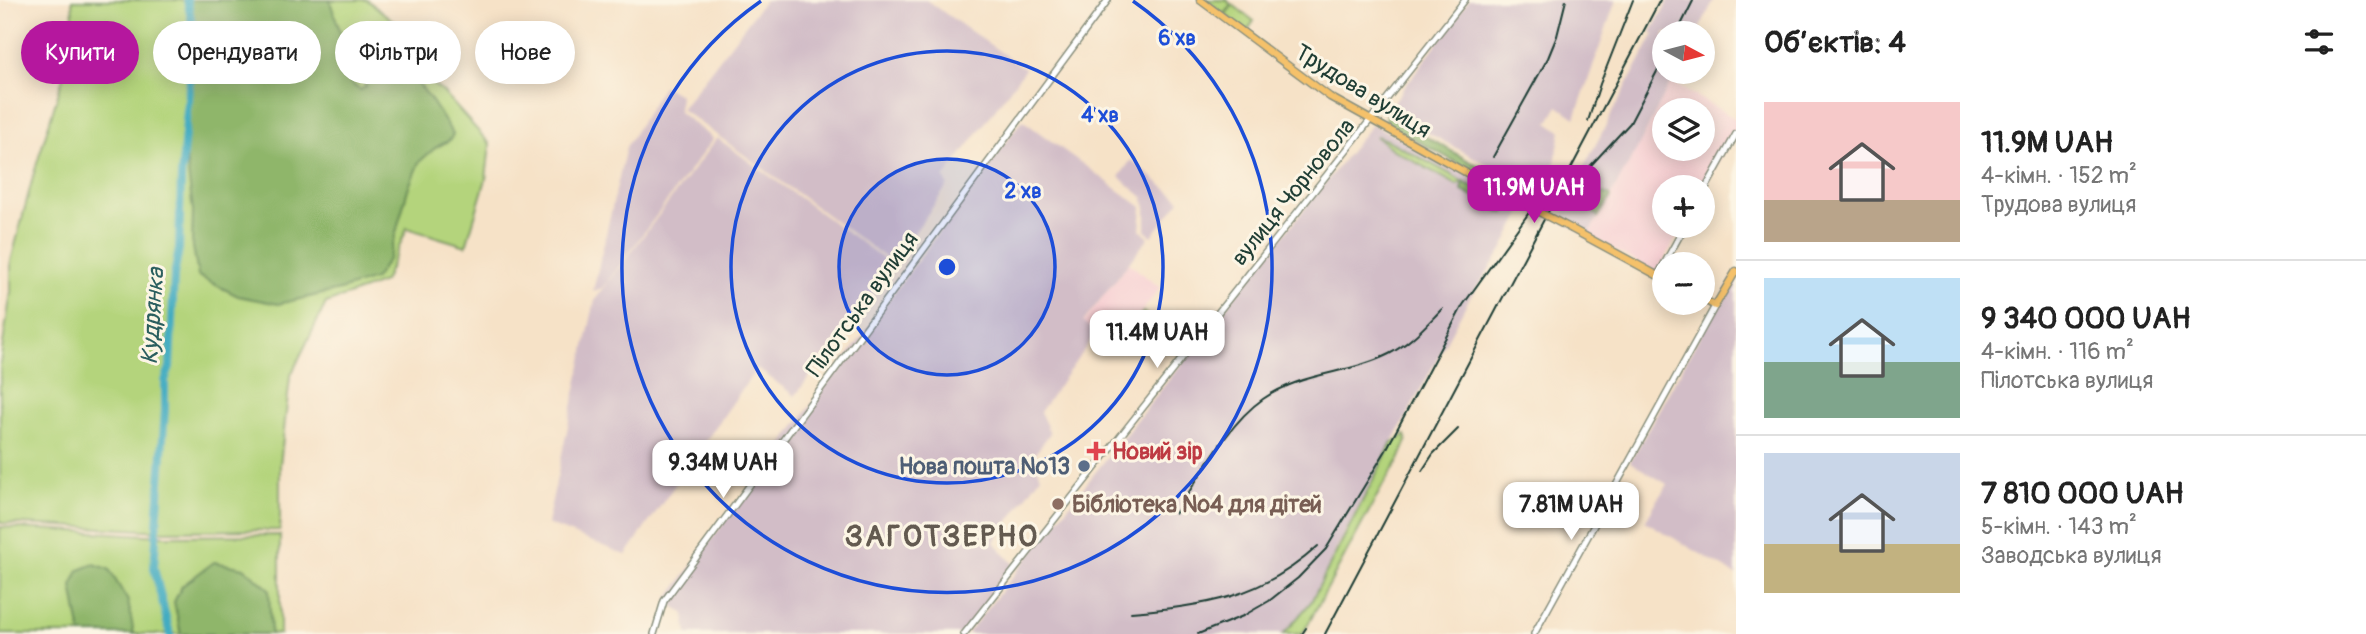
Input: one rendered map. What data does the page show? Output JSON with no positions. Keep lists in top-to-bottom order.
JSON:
{
  "streets": {
    "main road": ["Трудова вулиця"],
    "street": ["вулиця Чорновола", "Пілотська вулиця"]
  },
  "crossings": [
    ["Трудова вулиця", "вулиця Чорновола"]
  ],
  "districts": ["ЗАГОТЗЕРНО"],
  "water": ["Кудрянка"],
  "places": {
    "health": ["Новий зір"],
    "other": ["Нова пошта №13", "Бібліотека №4 для дітей"]
  },
  "north": "right",
  "page": {
    "heading": "Об’єктів: 4",
    "map_buttons": ["+", "−"],
    "chip": [
      "Купити",
      "Орендувати",
      "Фільтри",
      "Нове"
    ],
    "list": [
      {
        "name": "11.9M UAH",
        "note": "4-кімн. · 152 m² · Трудова вулиця"
      },
      {
        "name": "9 340 000 UAH",
        "note": "4-кімн. · 116 m² · Пілотська вулиця"
      },
      {
        "name": "7 810 000 UAH",
        "note": "5-кімн. · 143 m² · Заводська вулиця"
      }
    ],
    "price": [
      "11.9M UAH",
      "11.4M UAH",
      "9.34M UAH",
      "7.81M UAH"
    ]
  },
  "rings": ["6 хв", "4 хв", "2 хв"]
}
